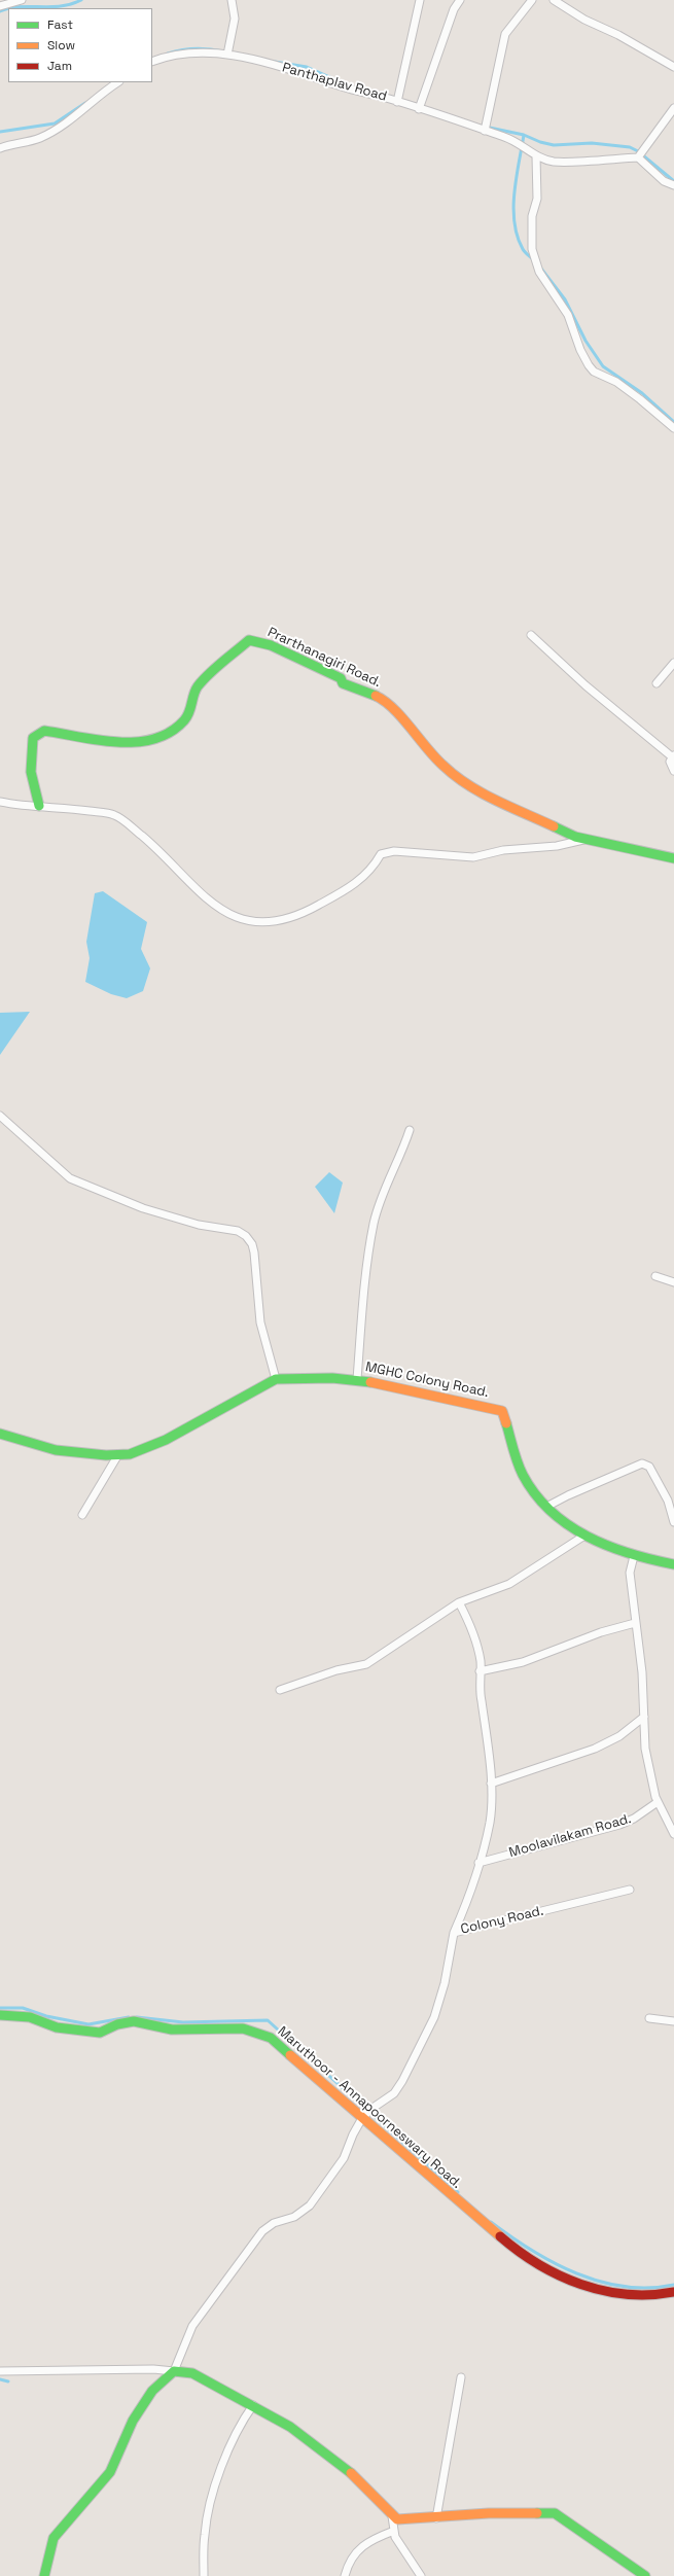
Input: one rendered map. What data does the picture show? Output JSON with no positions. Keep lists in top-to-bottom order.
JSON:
{
  "streets": {
    "street": [
      "Panthaplav Road",
      "Prarthanagiri Road.",
      "MGHC Colony Road.",
      "Moolavilakam Road.",
      "Colony Road.",
      "Maruthoor - Annapoorneswary Road."
    ]
  },
  "crossings": [
    ["Moolavilakam Road.", "Colony Road."]
  ],
  "legend": ["Fast", "Slow", "Jam"]
}
